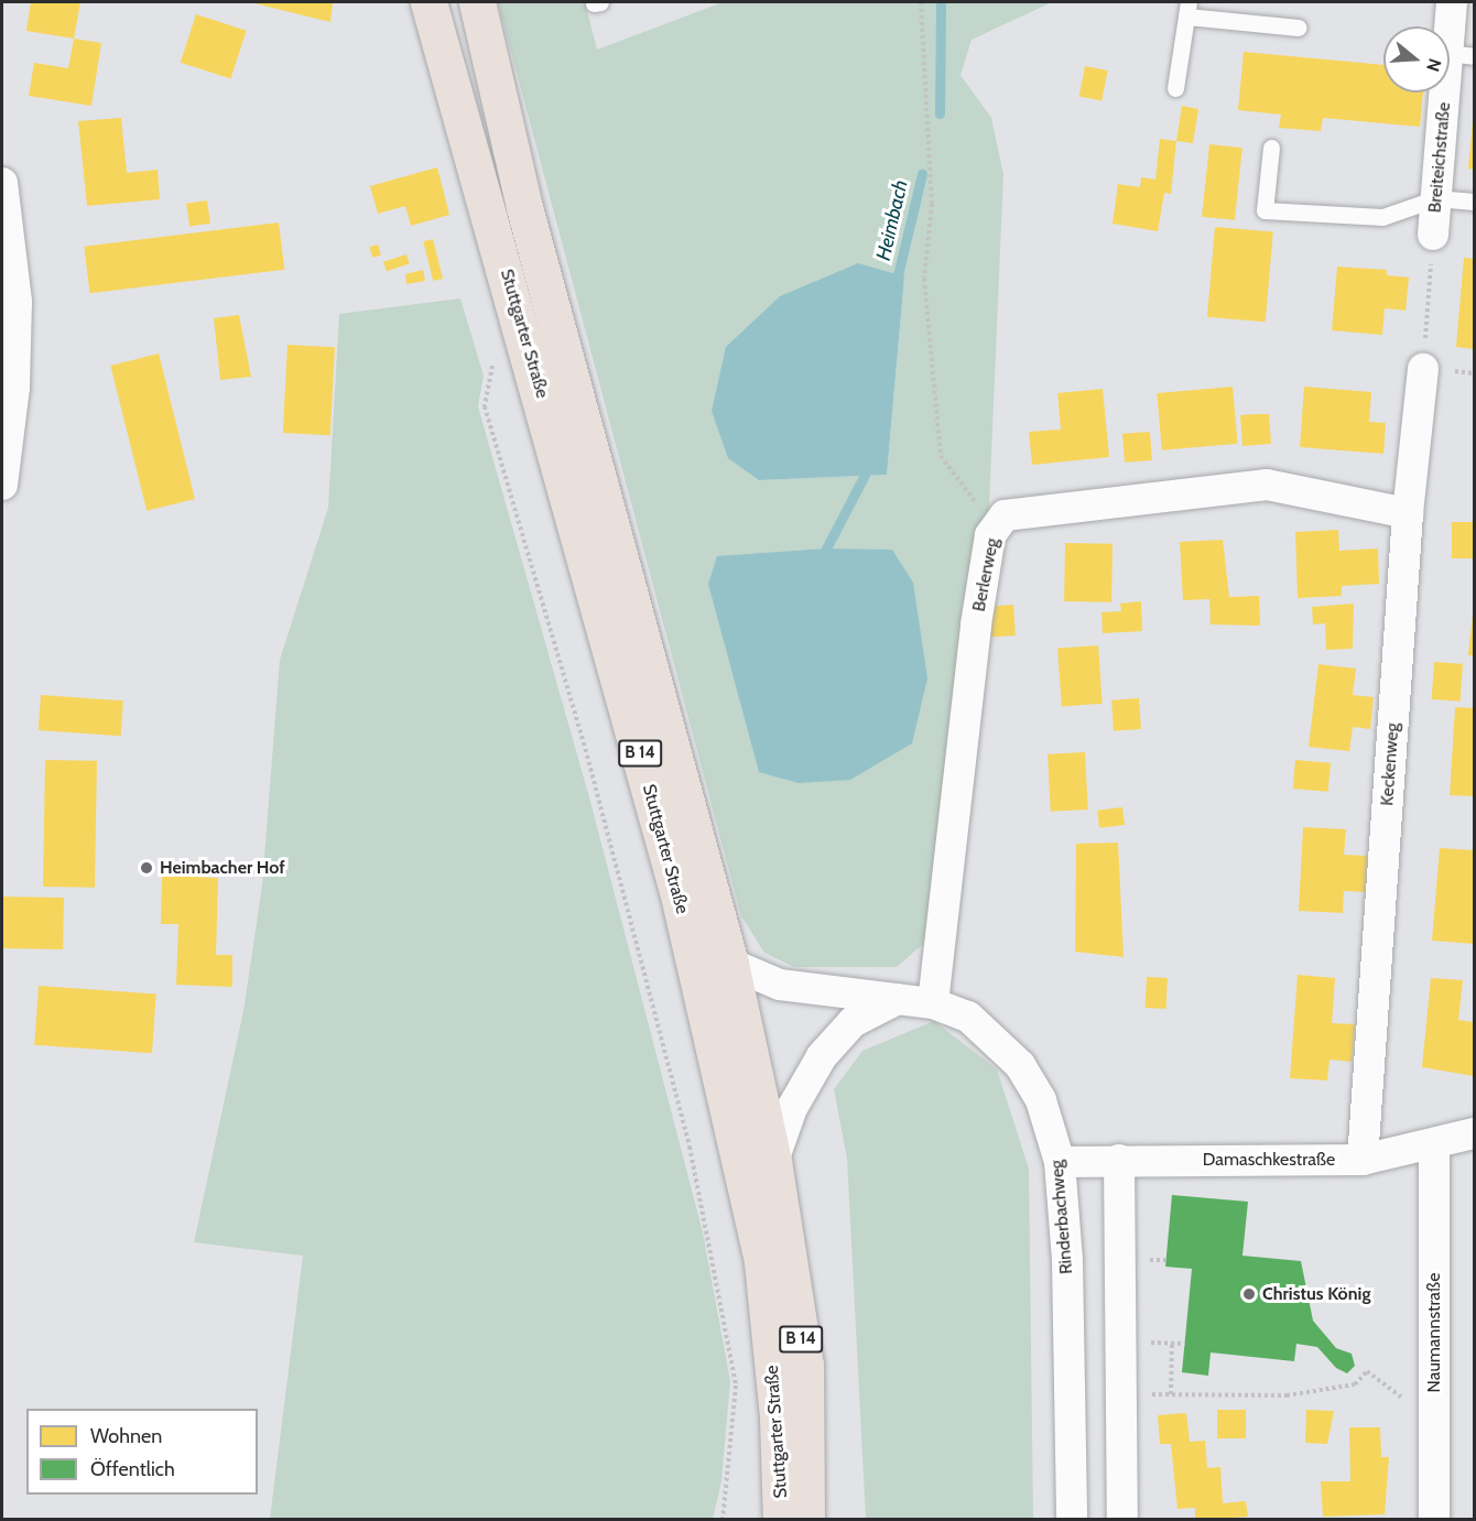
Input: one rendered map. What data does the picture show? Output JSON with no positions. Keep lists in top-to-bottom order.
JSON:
{
  "streets": {
    "main road": ["Stuttgarter Straße", "B 14"],
    "street": [
      "Breiteichstraße",
      "Berlerweg",
      "Keckenweg",
      "Damaschkestraße",
      "Rinderbachweg",
      "Naumannstraße"
    ]
  },
  "crossings": [
    ["Stuttgarter Straße", "Rinderbachweg"],
    ["Berlerweg", "Keckenweg"],
    ["Berlerweg", "Rinderbachweg"],
    ["Keckenweg", "Damaschkestraße"],
    ["Damaschkestraße", "Rinderbachweg"],
    ["Damaschkestraße", "Naumannstraße"]
  ],
  "water": ["Heimbach"],
  "places": ["Heimbacher Hof", "Christus König"],
  "legend": ["Wohnen", "Öffentlich"],
  "north": "right"
}
